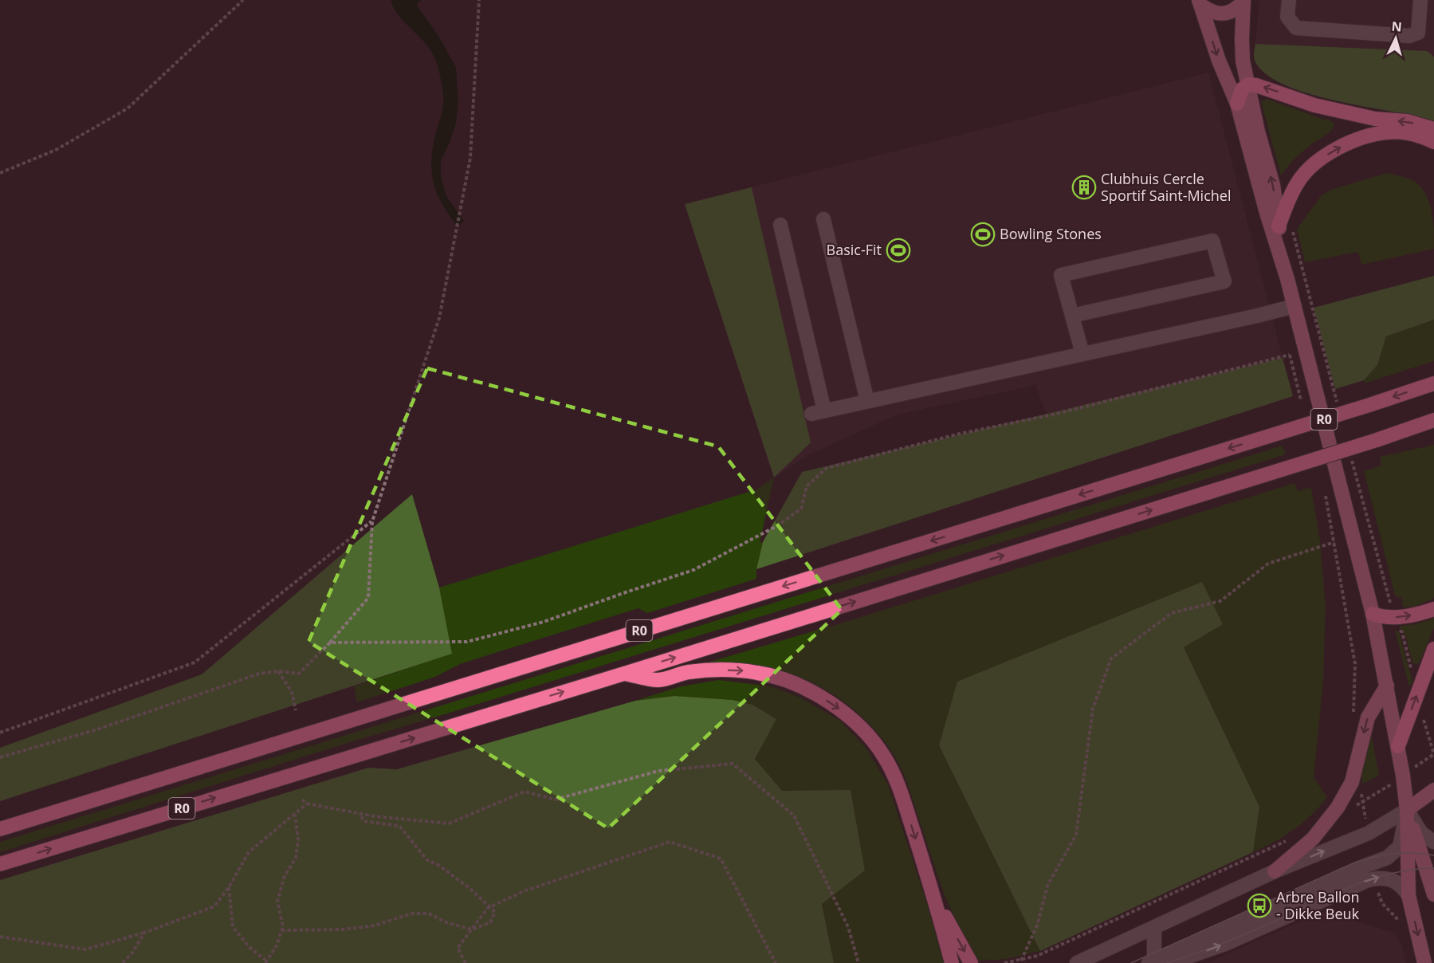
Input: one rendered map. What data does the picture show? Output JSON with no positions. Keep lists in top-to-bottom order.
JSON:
{
  "streets": {
    "highway": ["R0"]
  },
  "places": {
    "building": ["Clubhuis Cercle Sportif Saint-Michel"],
    "sports": ["Bowling Stones", "Basic-Fit"],
    "bus stop": ["Arbre Ballon - Dikke Beuk"]
  },
  "north": "top"
}
